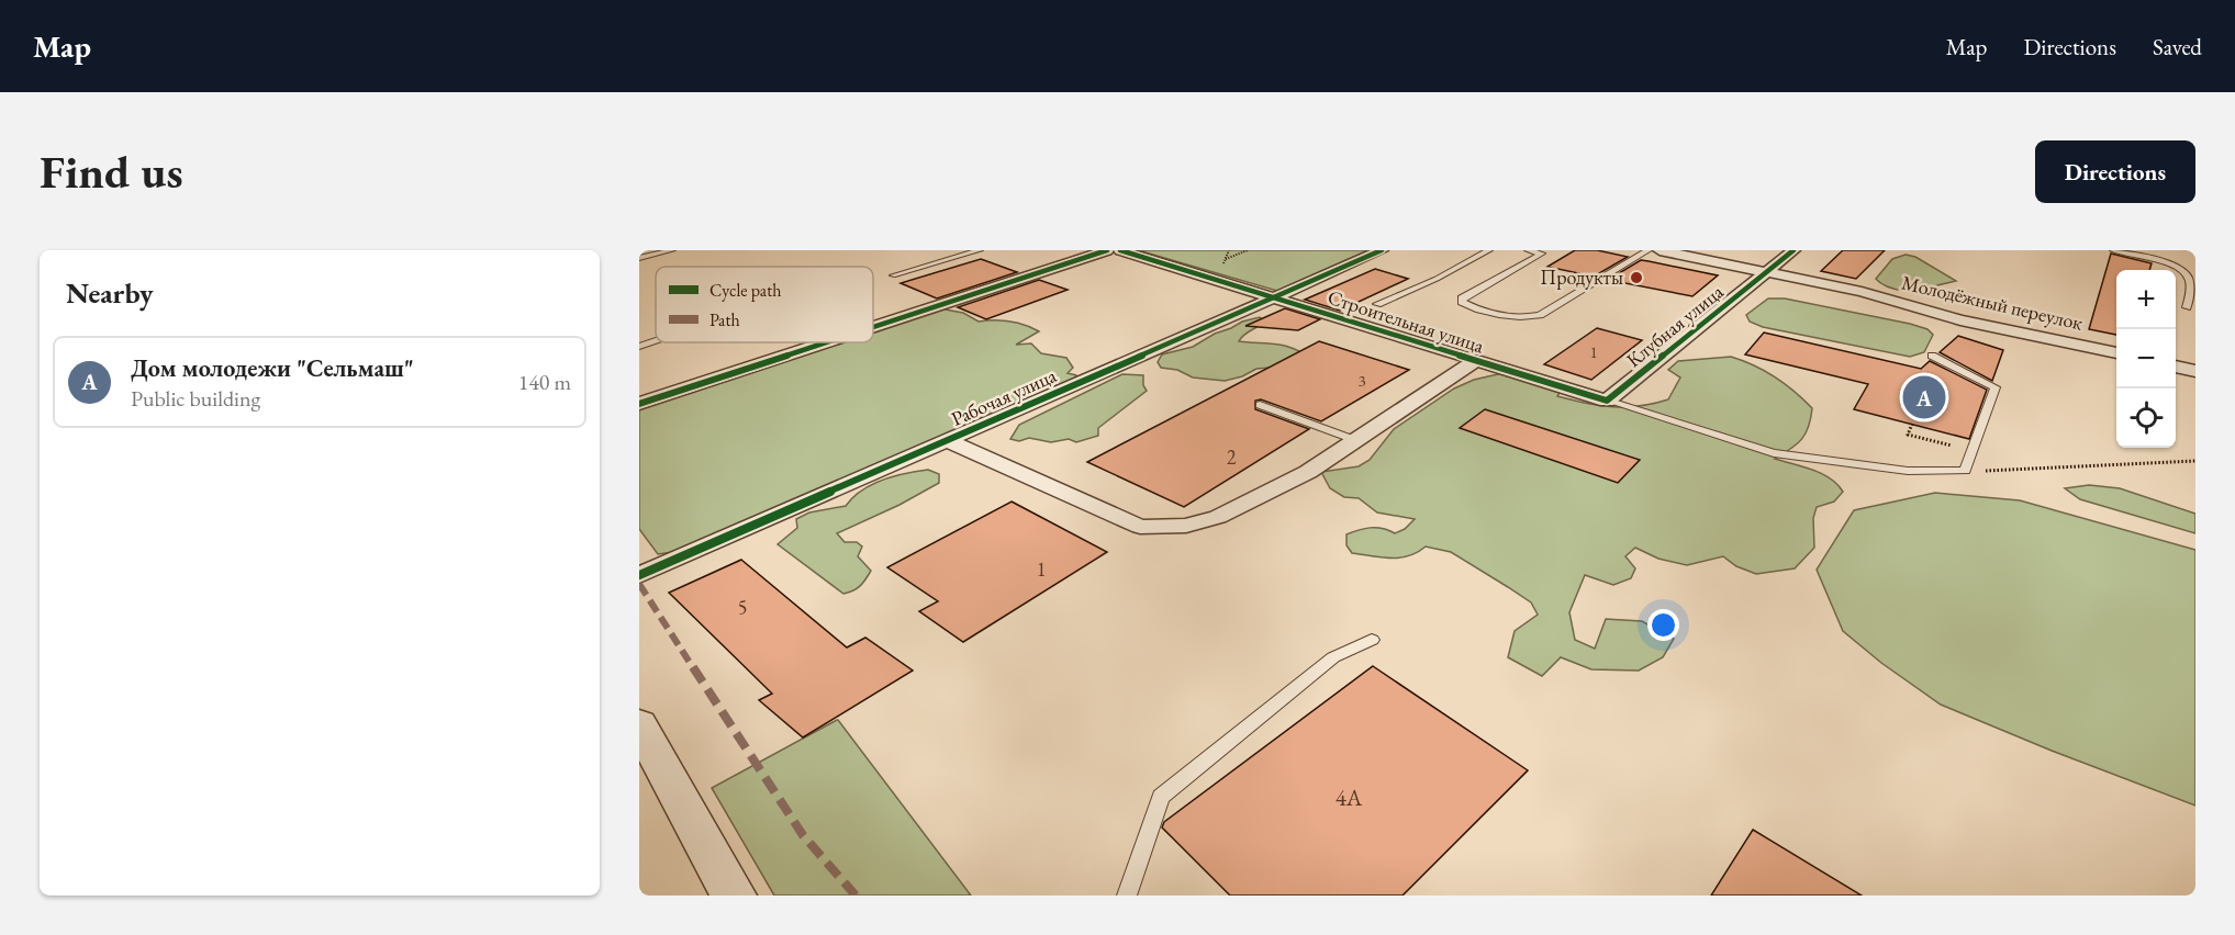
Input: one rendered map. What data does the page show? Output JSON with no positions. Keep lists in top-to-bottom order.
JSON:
{
  "streets": {
    "street": [
      "Молодёжный переулок",
      "Строительная улица",
      "Клубная улица",
      "Рабочая улица"
    ]
  },
  "crossings": [
    ["Молодёжный переулок", "Клубная улица"],
    ["Строительная улица", "Клубная улица"],
    ["Строительная улица", "Рабочая улица"]
  ],
  "places": ["Продукты"],
  "house_numbers": [
    "1",
    "3",
    "2",
    "1",
    "5",
    "4А"
  ],
  "legend": ["Cycle path", "Path"],
  "page": {
    "header": "Map",
    "nav": ["Map", "Directions", "Saved"],
    "buttons": "Directions",
    "title": "Find us",
    "heading": "Nearby",
    "map_buttons": ["+", "−"],
    "list": [
      {
        "mark": "A",
        "name": "Дом молодежи \"Сельмаш\"",
        "note": "Public building",
        "value": "140 m"
      }
    ],
    "pins": "A"
  }
}
